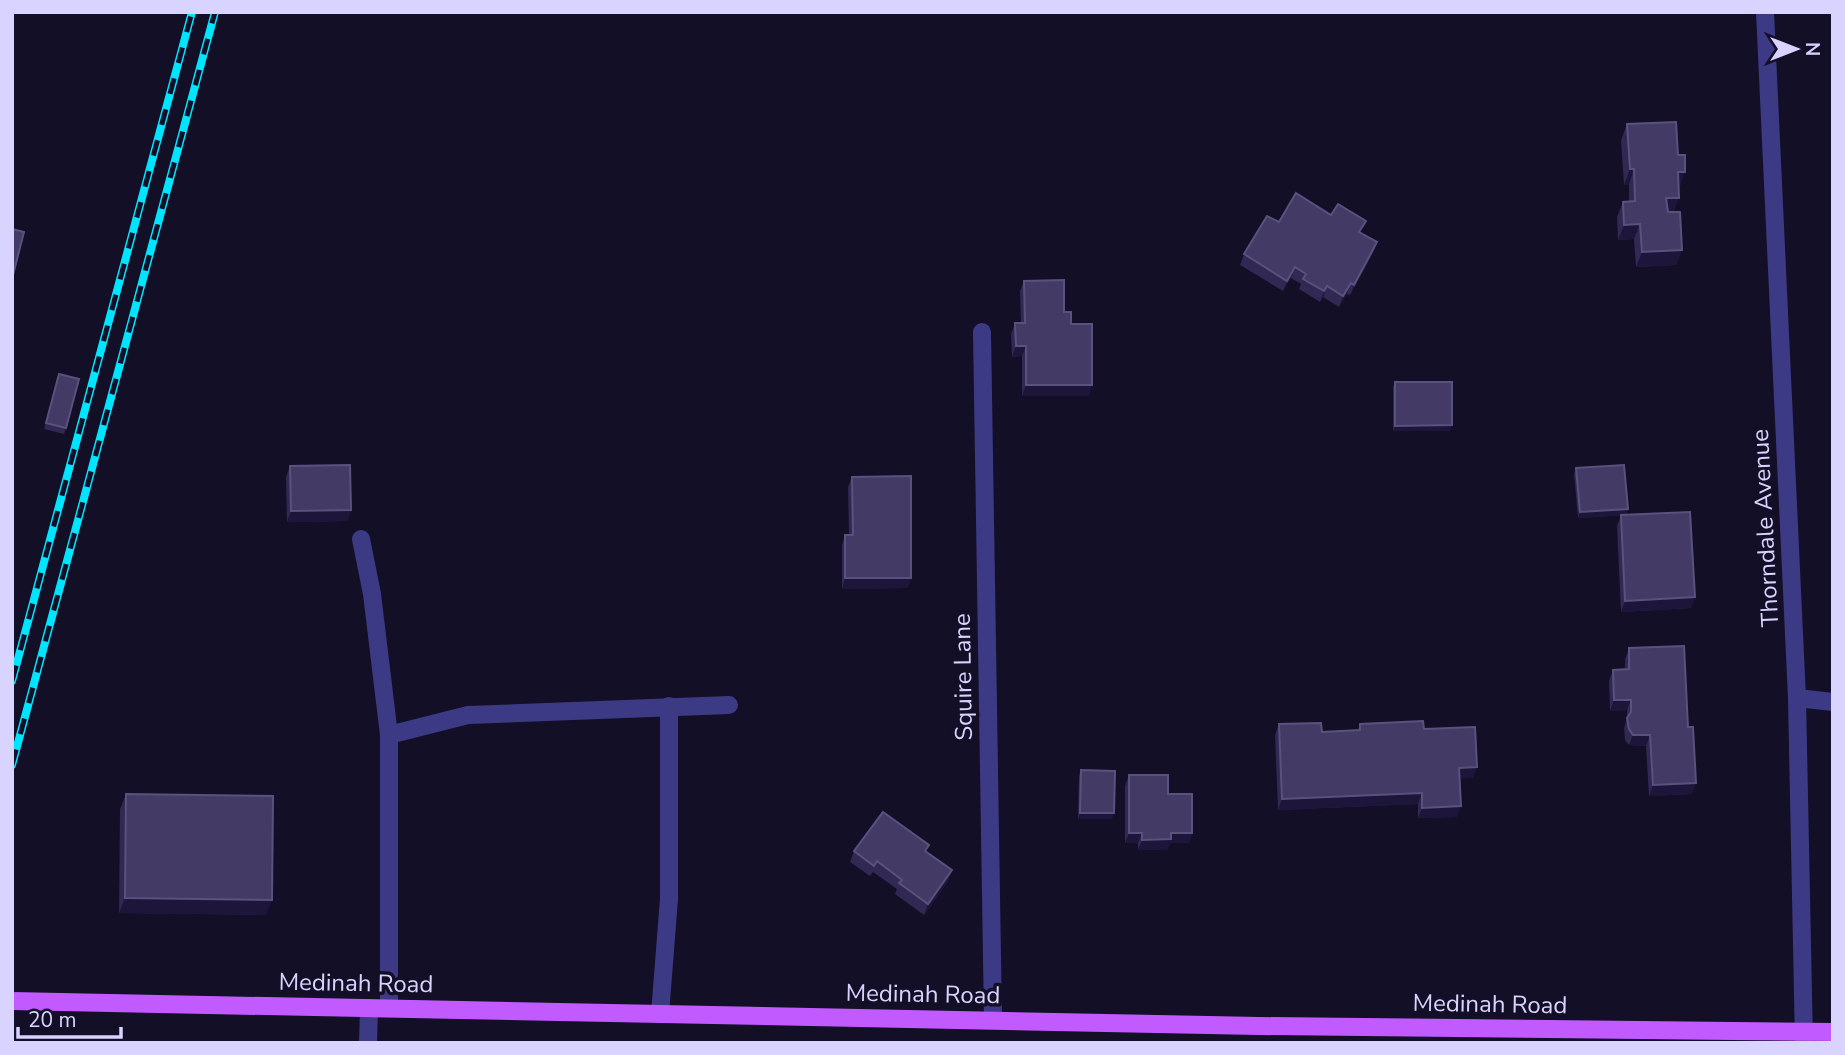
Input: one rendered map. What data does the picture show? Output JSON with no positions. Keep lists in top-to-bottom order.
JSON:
{
  "streets": {
    "main road": ["Medinah Road"],
    "street": ["Thorndale Avenue", "Squire Lane"]
  },
  "crossings": [
    ["Thorndale Avenue", "Medinah Road"],
    ["Squire Lane", "Medinah Road"]
  ],
  "scale_bar": "20 m",
  "north": "right"
}
